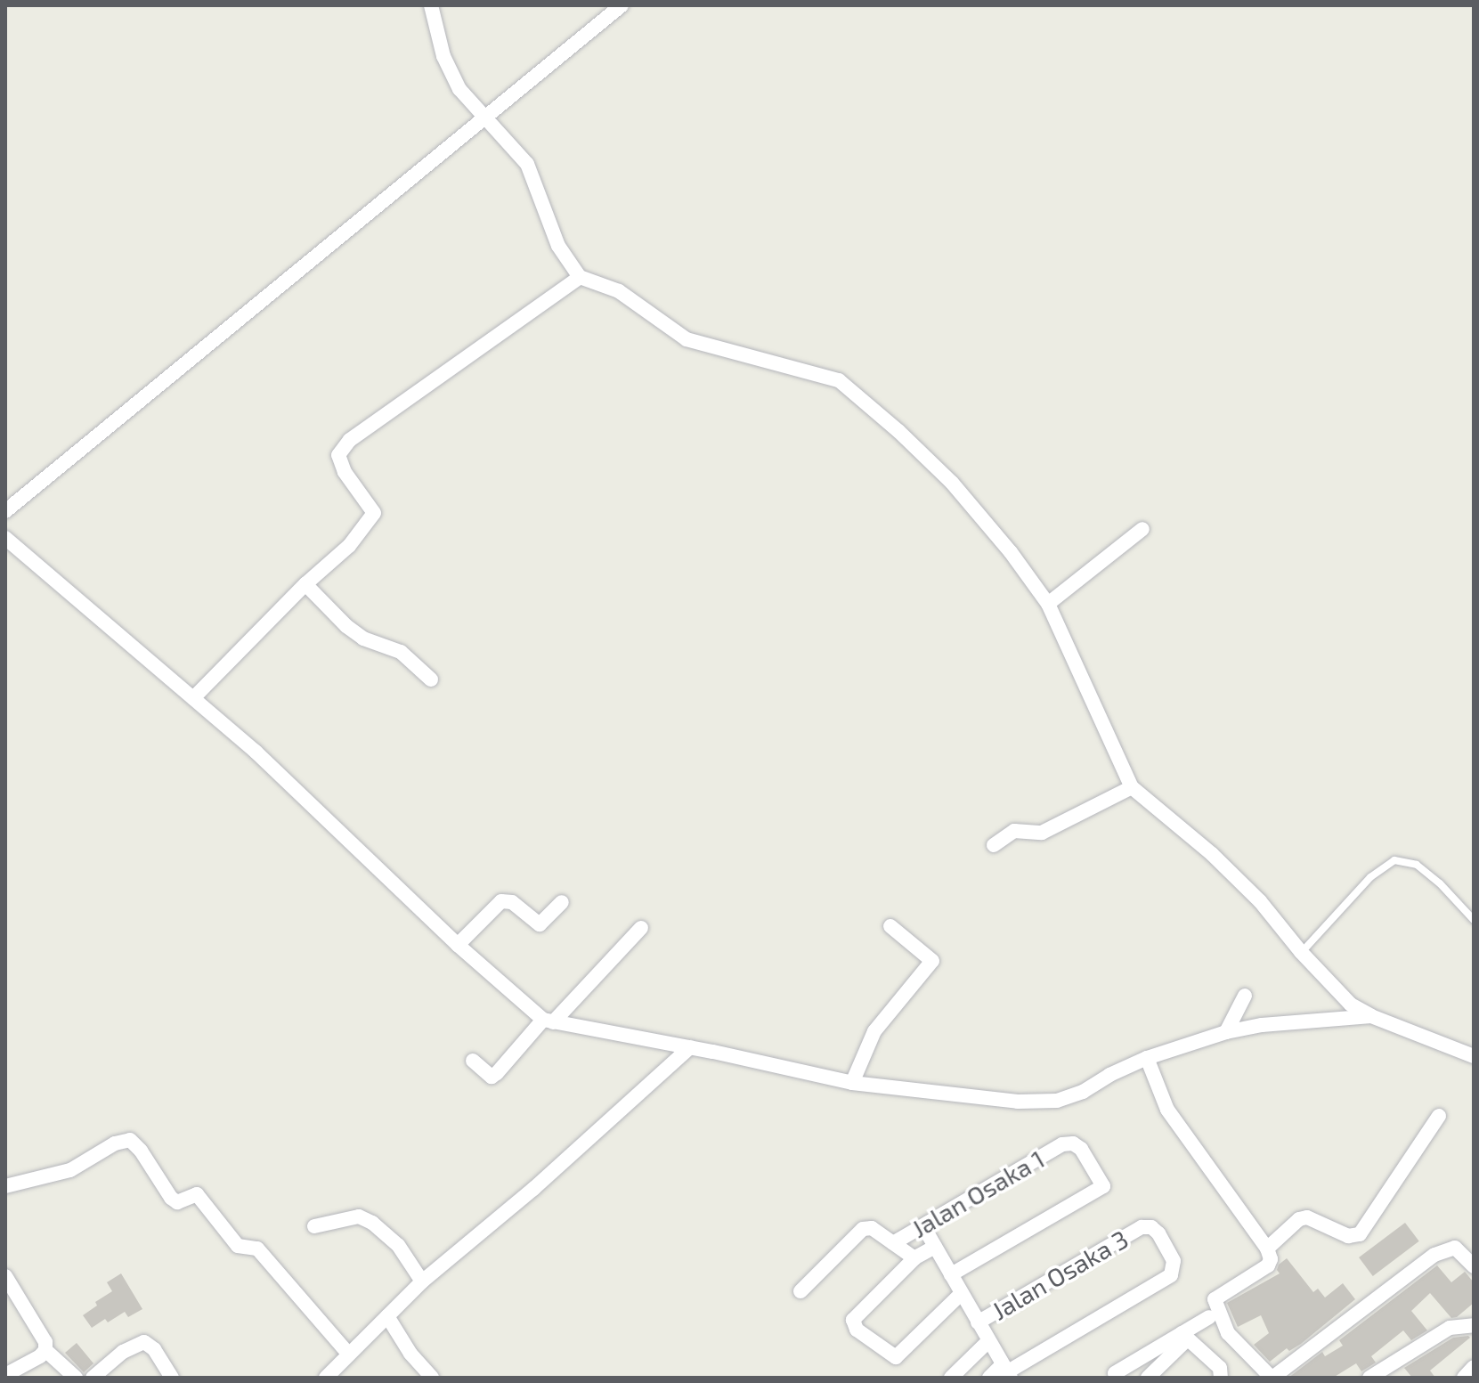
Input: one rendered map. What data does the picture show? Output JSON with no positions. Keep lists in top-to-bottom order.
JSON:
{
  "streets": {
    "street": ["Jalan Osaka 1", "Jalan Osaka 3"]
  }
}
